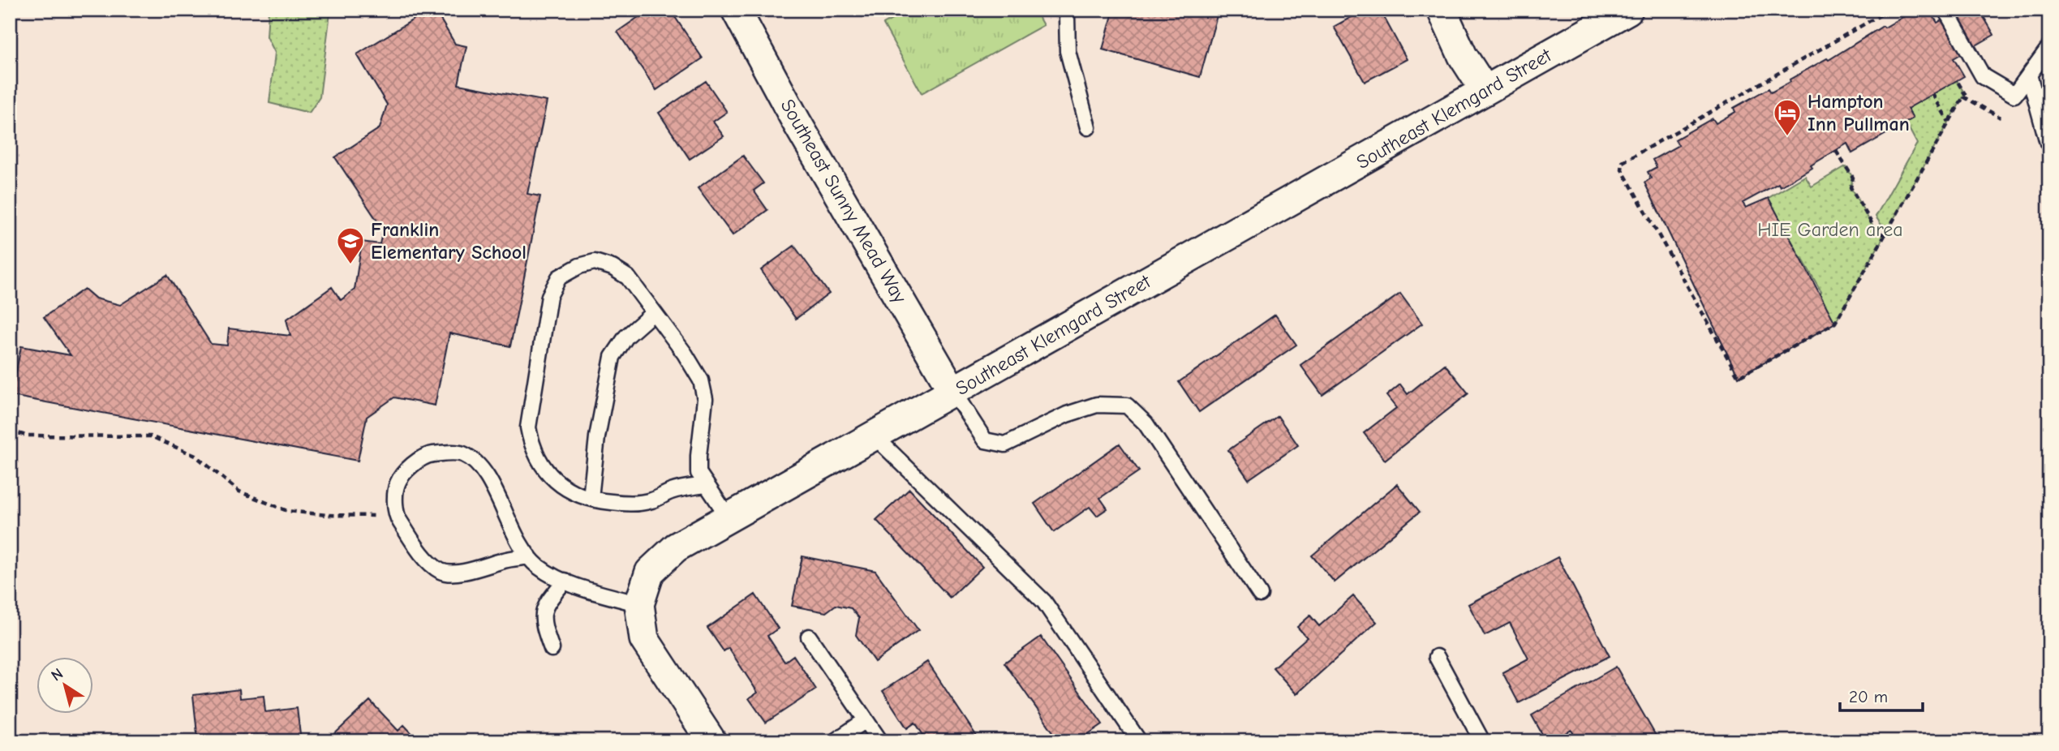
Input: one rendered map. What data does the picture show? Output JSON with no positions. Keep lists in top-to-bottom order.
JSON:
{
  "streets": {
    "street": ["Southeast Klemgard Street", "Southeast Sunny Mead Way"]
  },
  "crossings": [
    ["Southeast Klemgard Street", "Southeast Sunny Mead Way"]
  ],
  "parks": ["HIE Garden area"],
  "places": {
    "hotel": ["Hampton Inn Pullman"],
    "school or university": ["Franklin Elementary School"]
  },
  "scale_bar": "20 m",
  "north": "top left"
}
